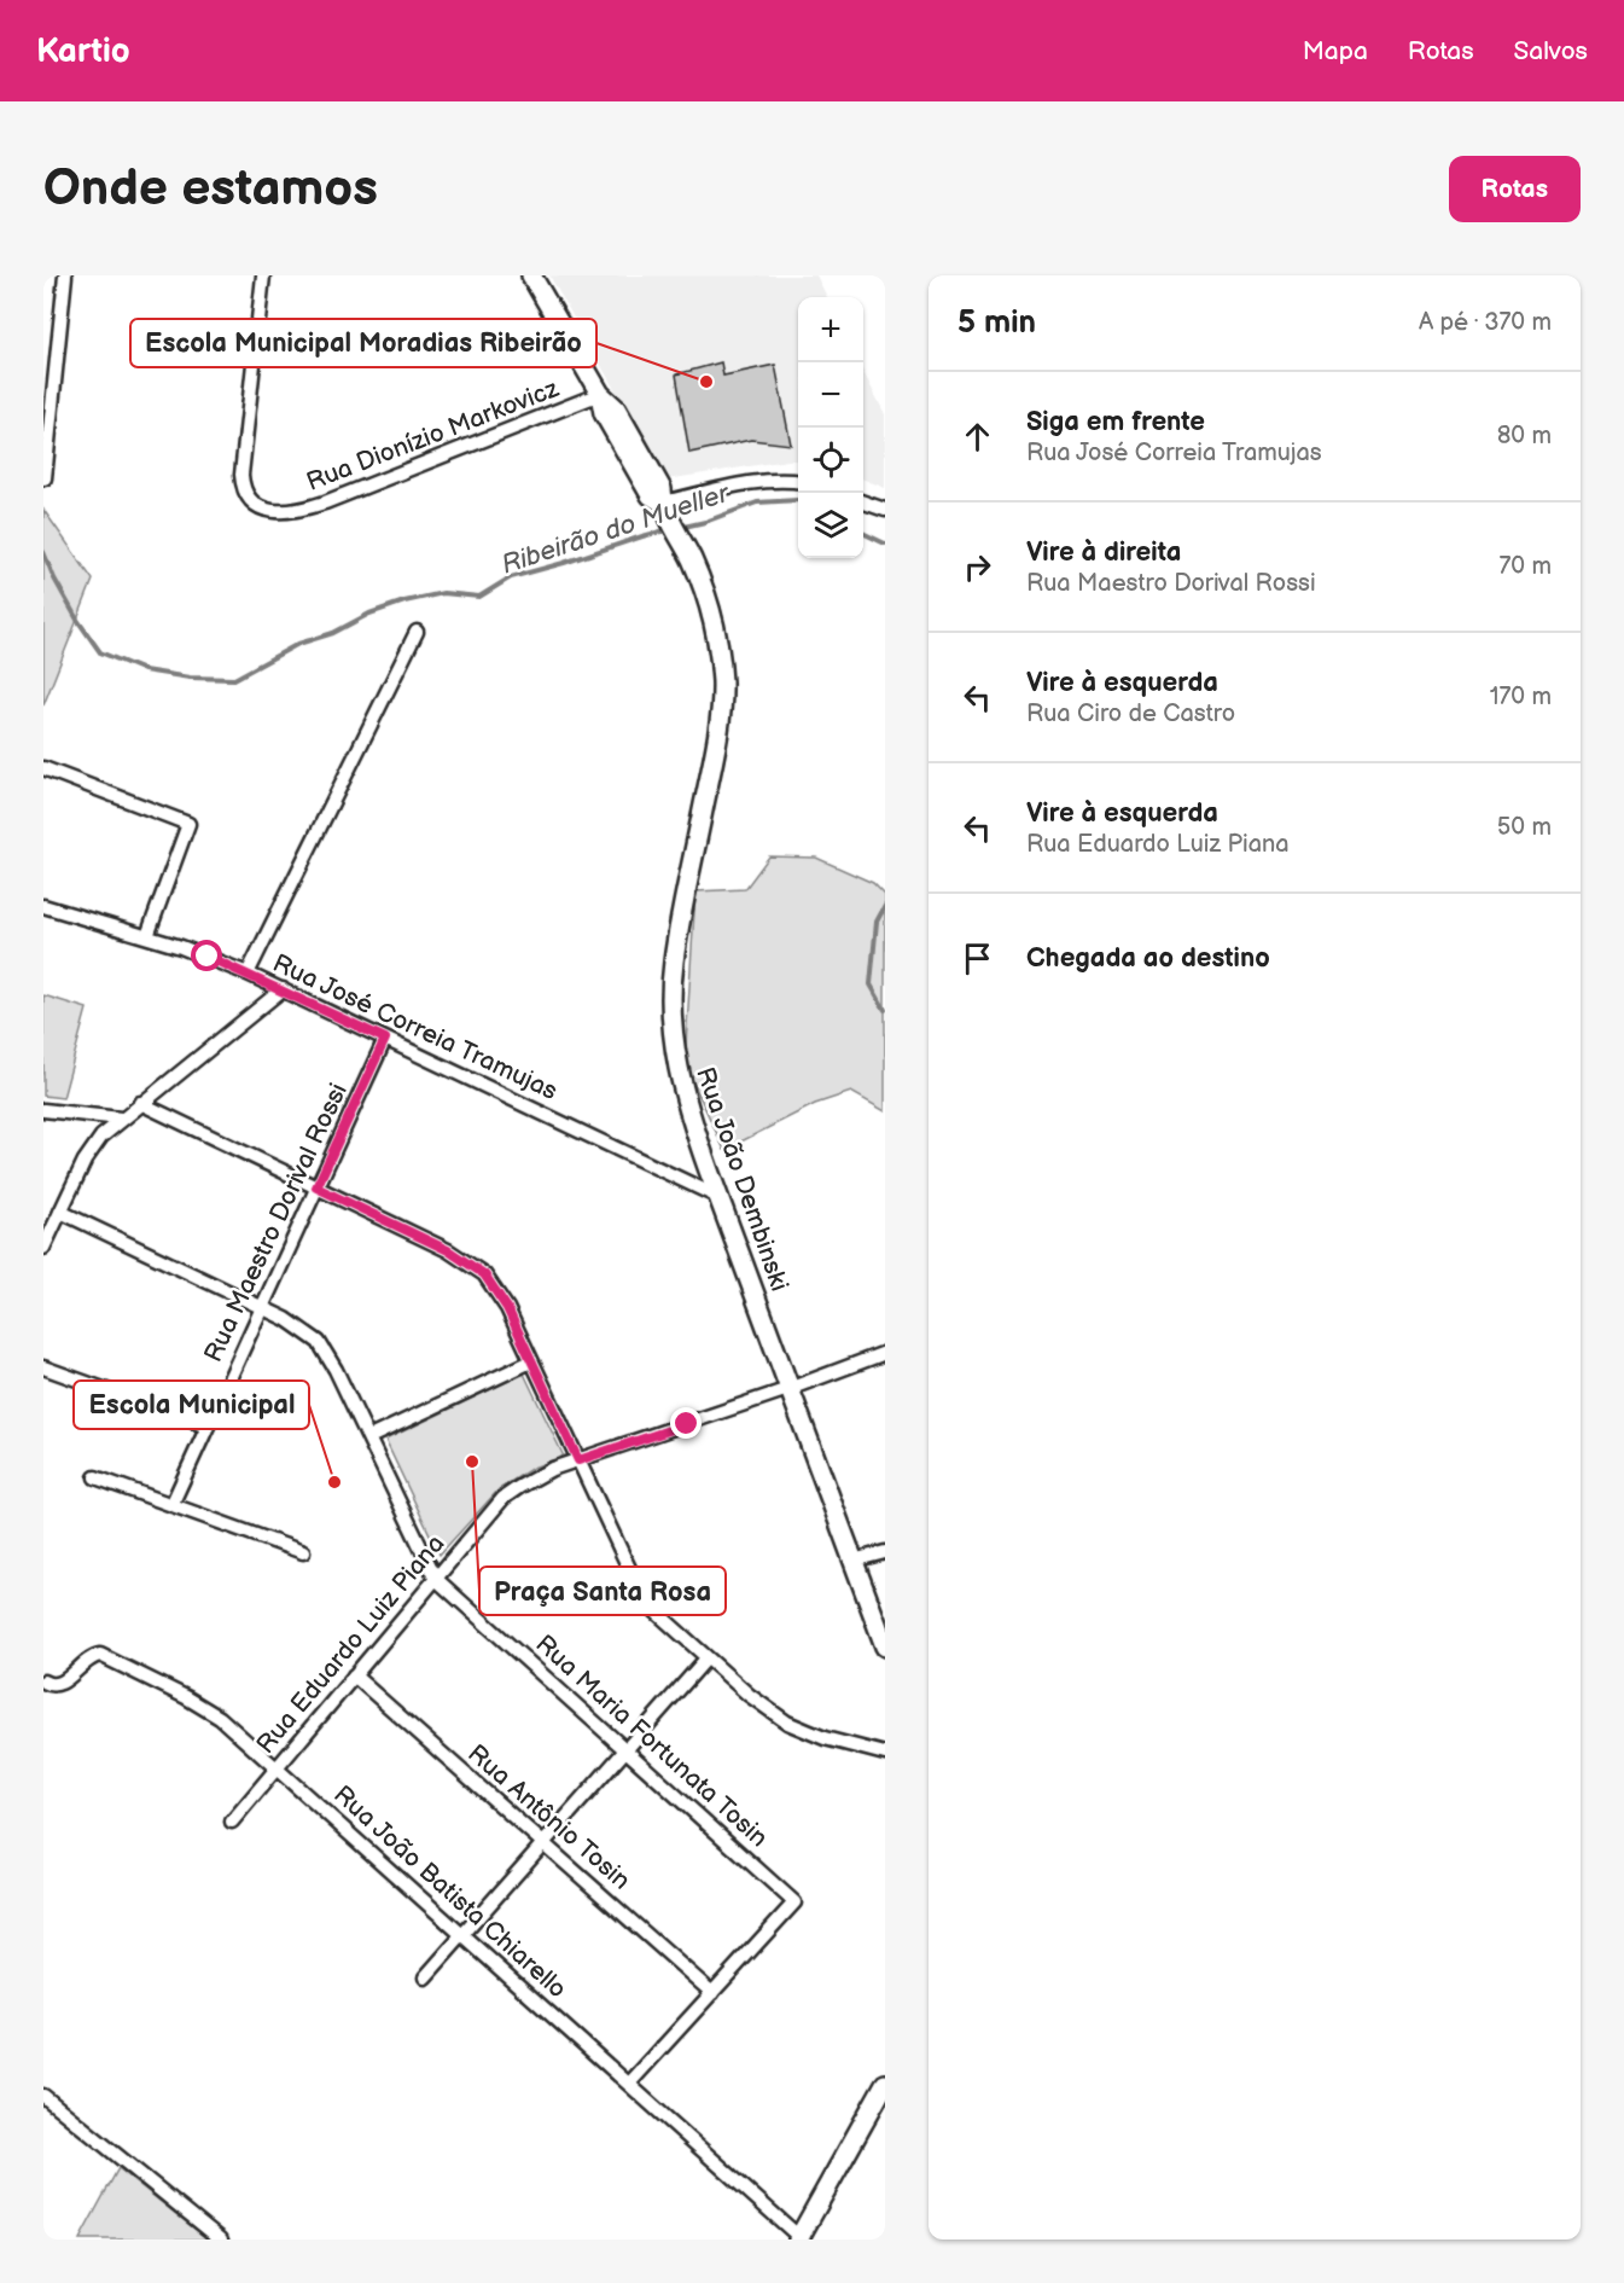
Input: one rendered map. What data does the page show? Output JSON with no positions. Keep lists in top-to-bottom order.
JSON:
{
  "streets": {
    "main road": ["Rua João Dembinski"],
    "street": [
      "Rua Dionízio Markovicz",
      "Rua José Correia Tramujas",
      "Rua Maestro Dorival Rossi",
      "Rua Eduardo Luiz Piana",
      "Rua Maria Fortunata Tosin",
      "Rua Antônio Tosin",
      "Rua João Batista Chiarello"
    ]
  },
  "crossings": [
    ["Rua Dionízio Markovicz", "Rua João Dembinski"],
    ["Rua José Correia Tramujas", "Rua João Dembinski"],
    ["Rua José Correia Tramujas", "Rua Maestro Dorival Rossi"],
    ["Rua João Dembinski", "Rua Eduardo Luiz Piana"],
    ["Rua Maestro Dorival Rossi", "Rua Maria Fortunata Tosin"],
    ["Rua Eduardo Luiz Piana", "Rua Maria Fortunata Tosin"],
    ["Rua Eduardo Luiz Piana", "Rua Antônio Tosin"],
    ["Rua Eduardo Luiz Piana", "Rua João Batista Chiarello"],
    ["Rua Maria Fortunata Tosin", "Rua Antônio Tosin"]
  ],
  "water": ["Ribeirão do Mueller"],
  "places": ["Escola Municipal Moradias Ribeirão", "Praça Santa Rosa", "Escola Municipal"],
  "page": {
    "header": "Kartio",
    "nav": ["Mapa", "Rotas", "Salvos"],
    "buttons": "Rotas",
    "title": "Onde estamos",
    "heading": ["5 min", "A pé · 370 m"],
    "map_buttons": ["+", "−"],
    "list": [
      ["Siga em frente", "Rua José Correia Tramujas", "80 m"],
      ["Vire à direita", "Rua Maestro Dorival Rossi", "70 m"],
      ["Vire à esquerda", "Rua Ciro de Castro", "170 m"],
      ["Vire à esquerda", "Rua Eduardo Luiz Piana", "50 m"],
      "Chegada ao destino"
    ]
  }
}
